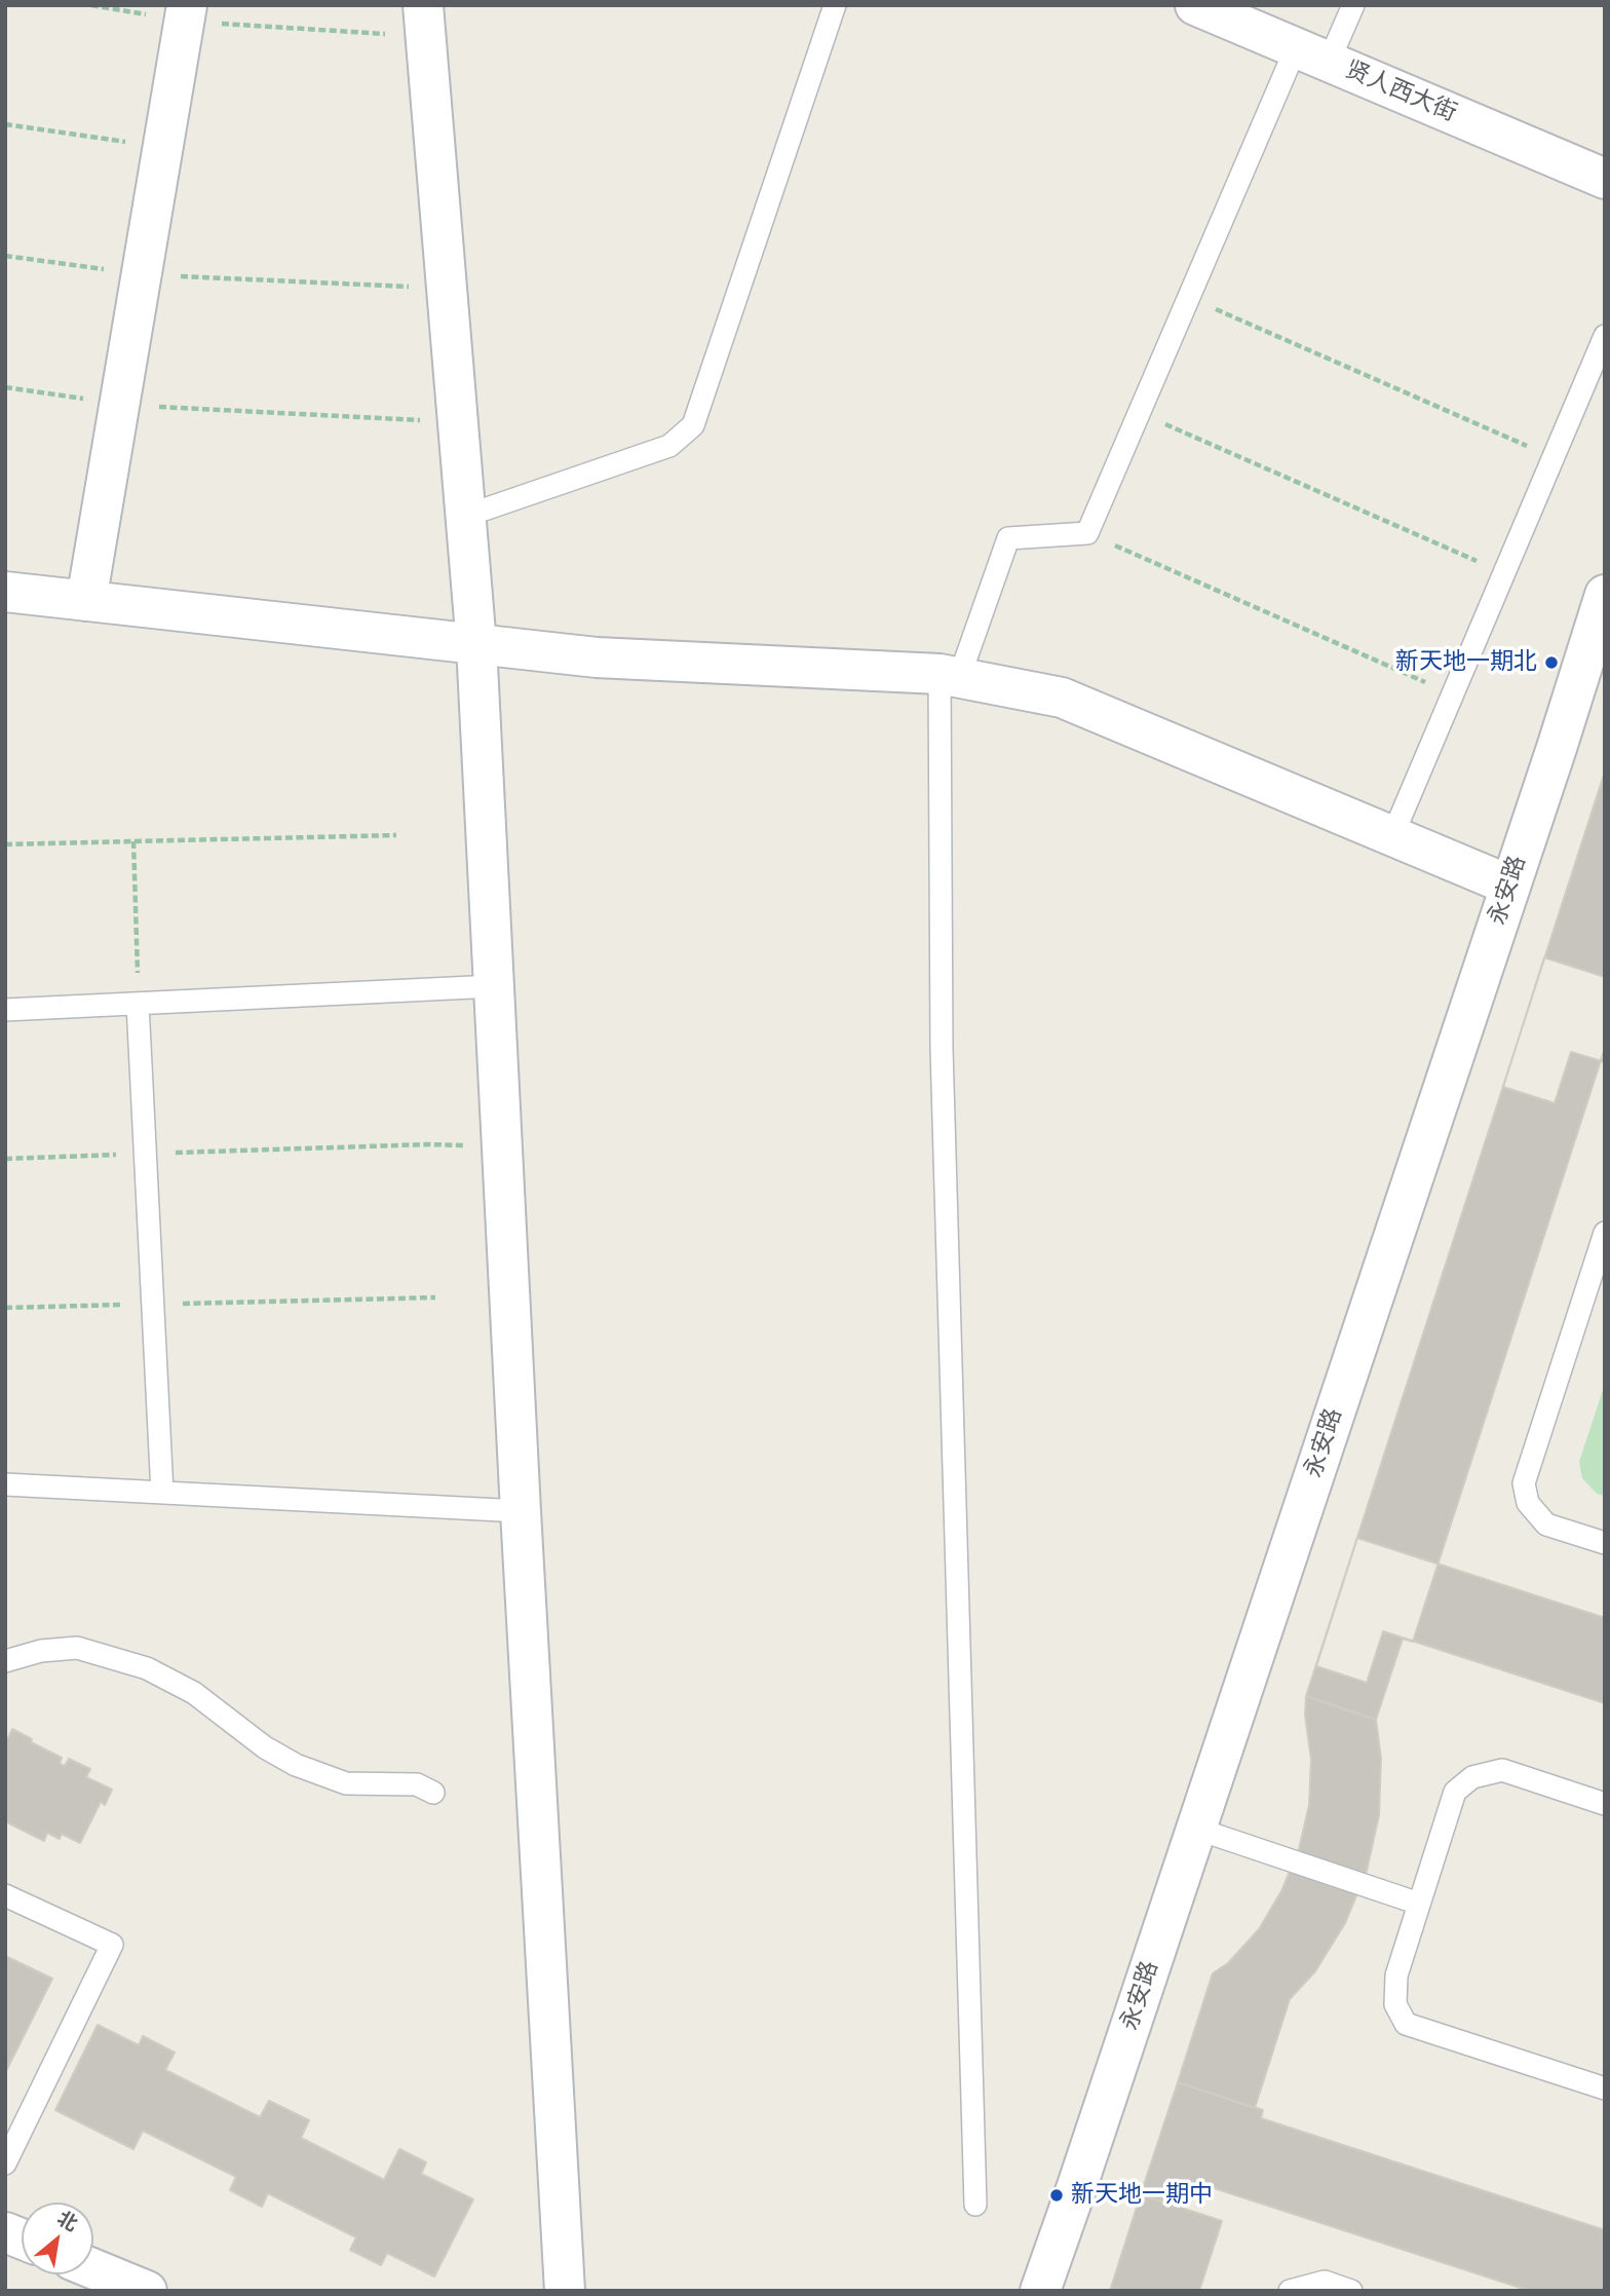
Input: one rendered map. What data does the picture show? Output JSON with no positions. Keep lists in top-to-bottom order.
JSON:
{
  "streets": {
    "street": ["贤人西大街", "永安路"]
  },
  "places": ["新天地一期北", "新天地一期中"],
  "north": "top right"
}
